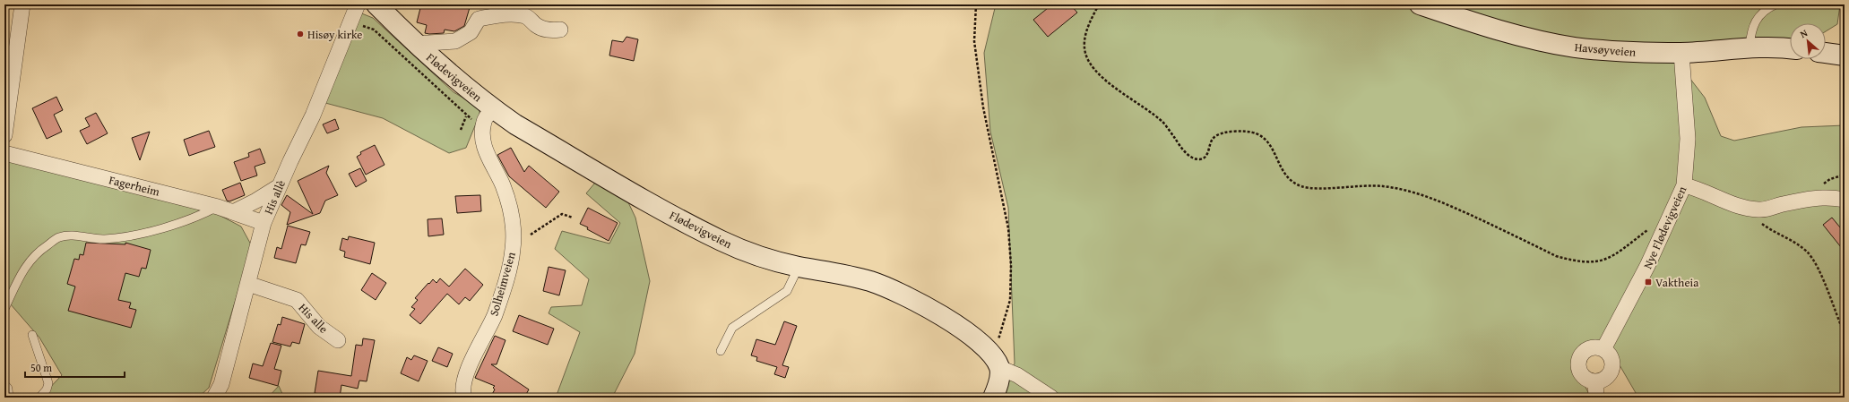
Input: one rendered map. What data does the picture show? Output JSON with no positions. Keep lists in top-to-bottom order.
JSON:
{
  "streets": {
    "main road": ["Havsøyveien", "Flødevigveien"],
    "street": [
      "Fagerheim",
      "His allè",
      "Nye Flødevigveien",
      "Solheimveien",
      "His alle"
    ]
  },
  "crossings": [
    ["Havsøyveien", "Nye Flødevigveien"],
    ["Flødevigveien", "Solheimveien"],
    ["Fagerheim", "His allè"],
    ["His allè", "His alle"]
  ],
  "places": {
    "other": ["Hisøy kirke"],
    "transit": ["Vaktheia"]
  },
  "scale_bar": "50 m",
  "north": "top left"
}
